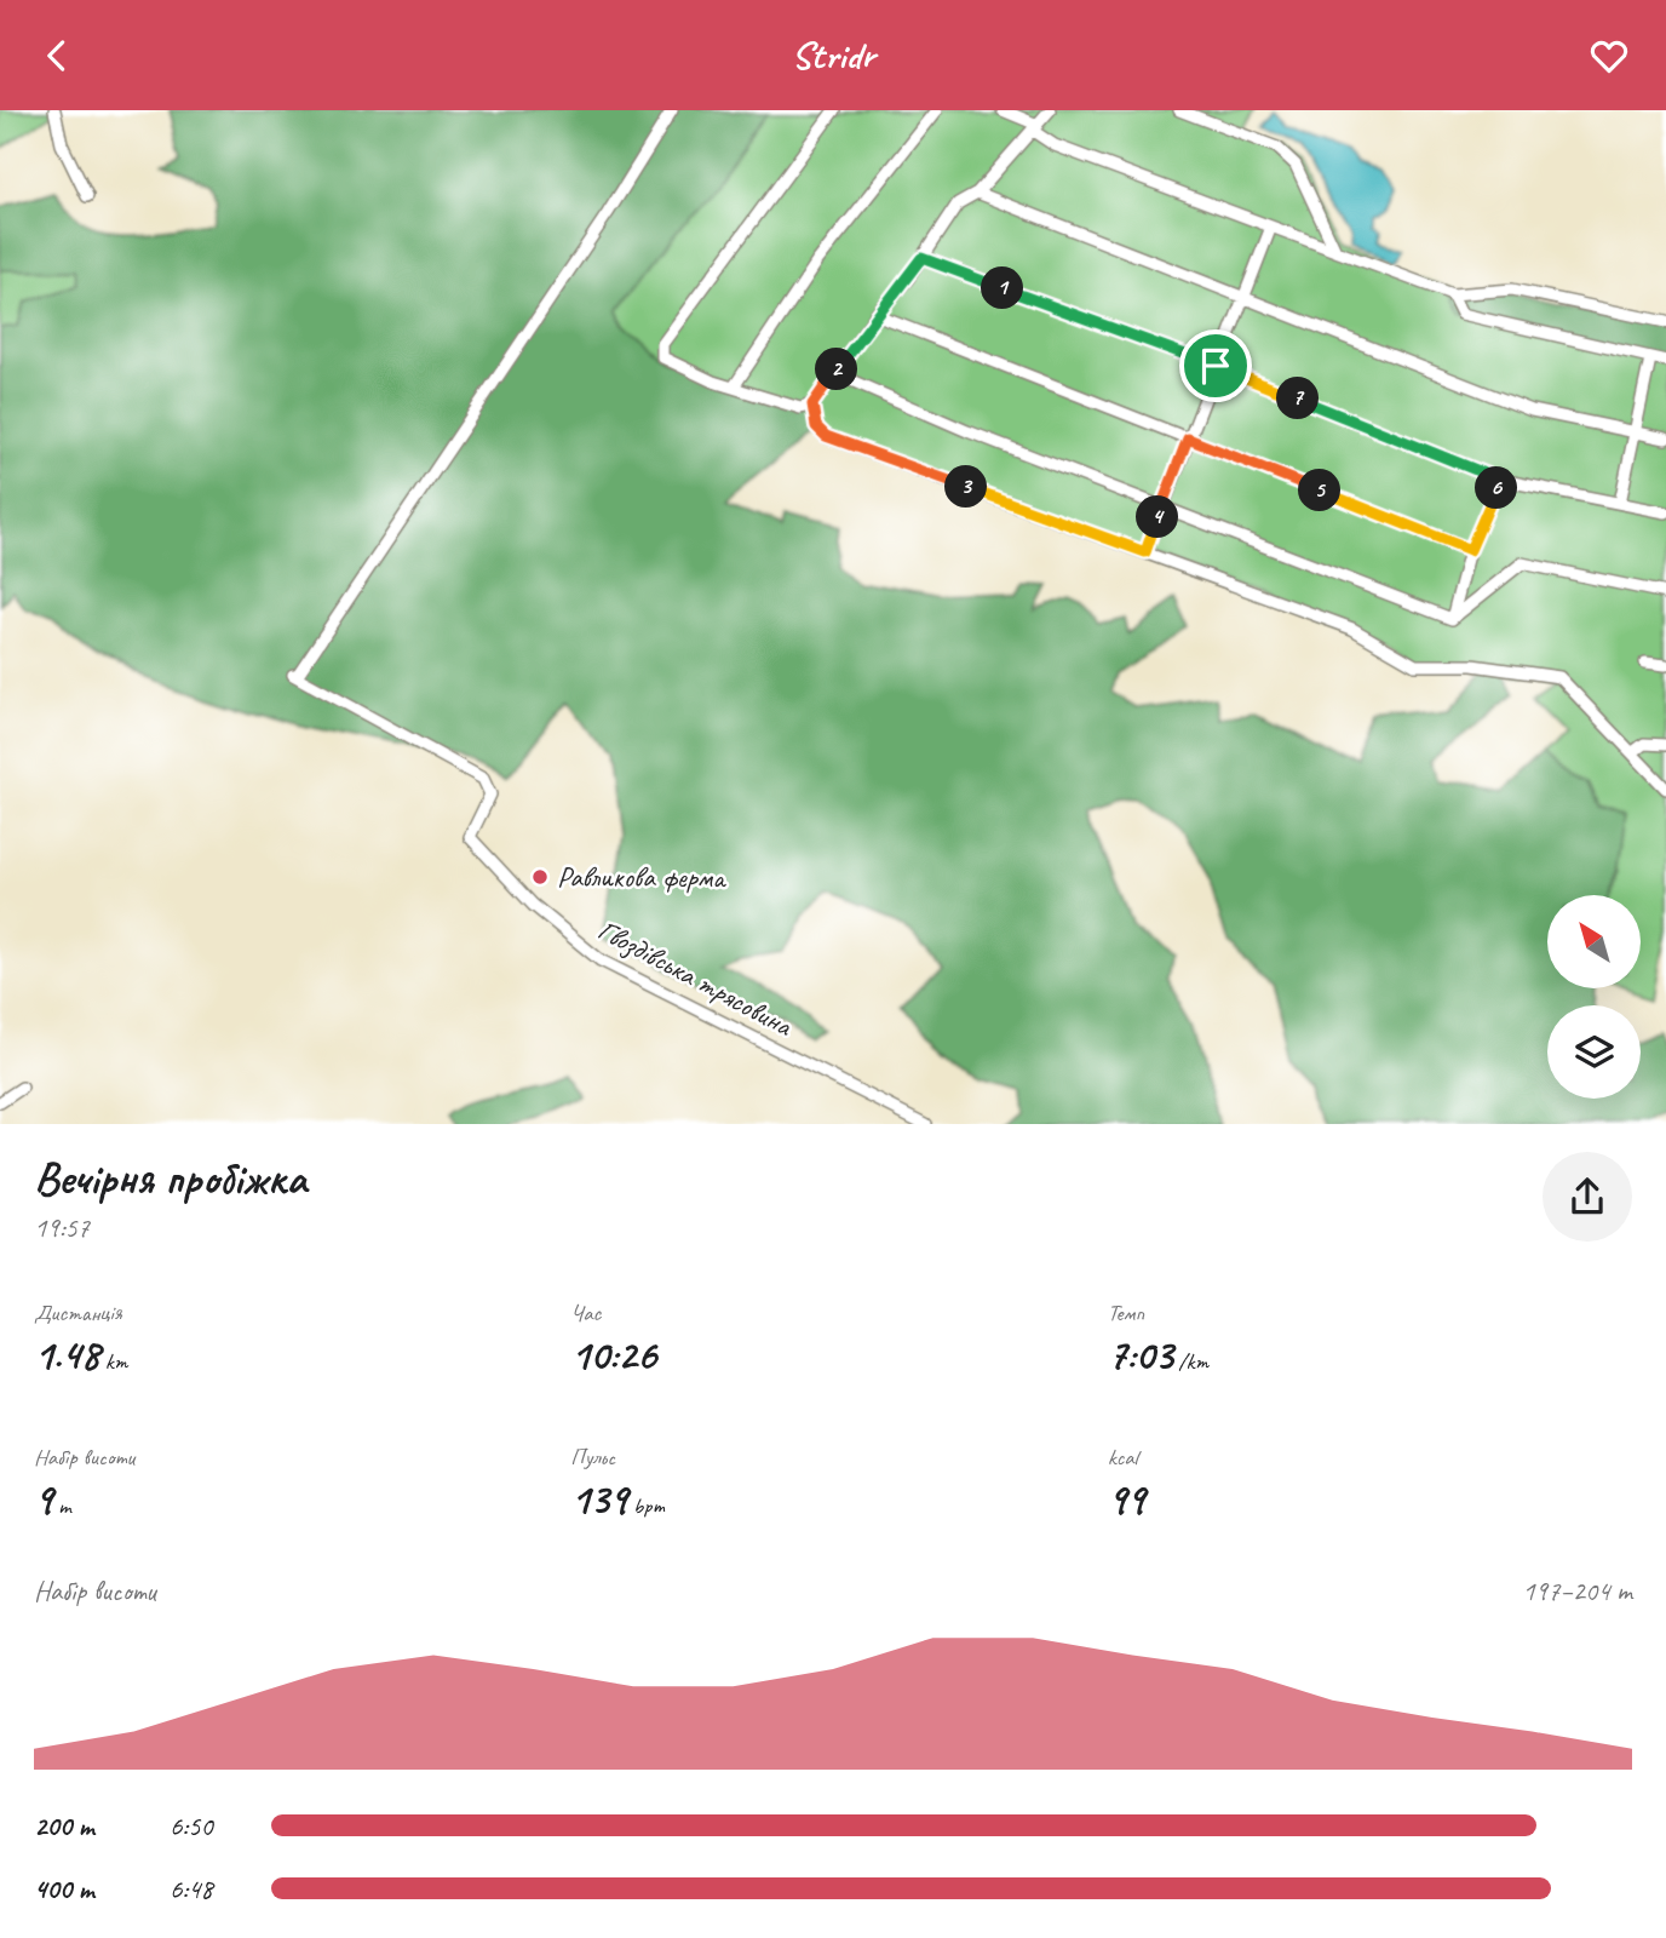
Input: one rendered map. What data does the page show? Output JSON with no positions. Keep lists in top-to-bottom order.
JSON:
{
  "streets": {
    "street": ["Гвоздівська трясовина"]
  },
  "places": ["Равликова ферма"],
  "north": "top left",
  "page": {
    "header": "Stridr",
    "pins": [
      "1",
      "2",
      "7",
      "3",
      "6",
      "5",
      "4"
    ],
    "heading": ["Вечірня пробіжка", "19:57"],
    "stats": [
      ["Дистанція", "1.48 km"],
      ["Час", "10:26"],
      ["Темп", "7:03 /km"],
      ["Набір висоти", "9 m"],
      ["Пульс", "139 bpm"],
      ["kcal", "99"]
    ],
    "chart": ["Набір висоти", "197–204 m"],
    "list": [
      {
        "name": "200 m",
        "note": "6:50"
      },
      {
        "name": "400 m",
        "note": "6:48"
      }
    ]
  }
}
